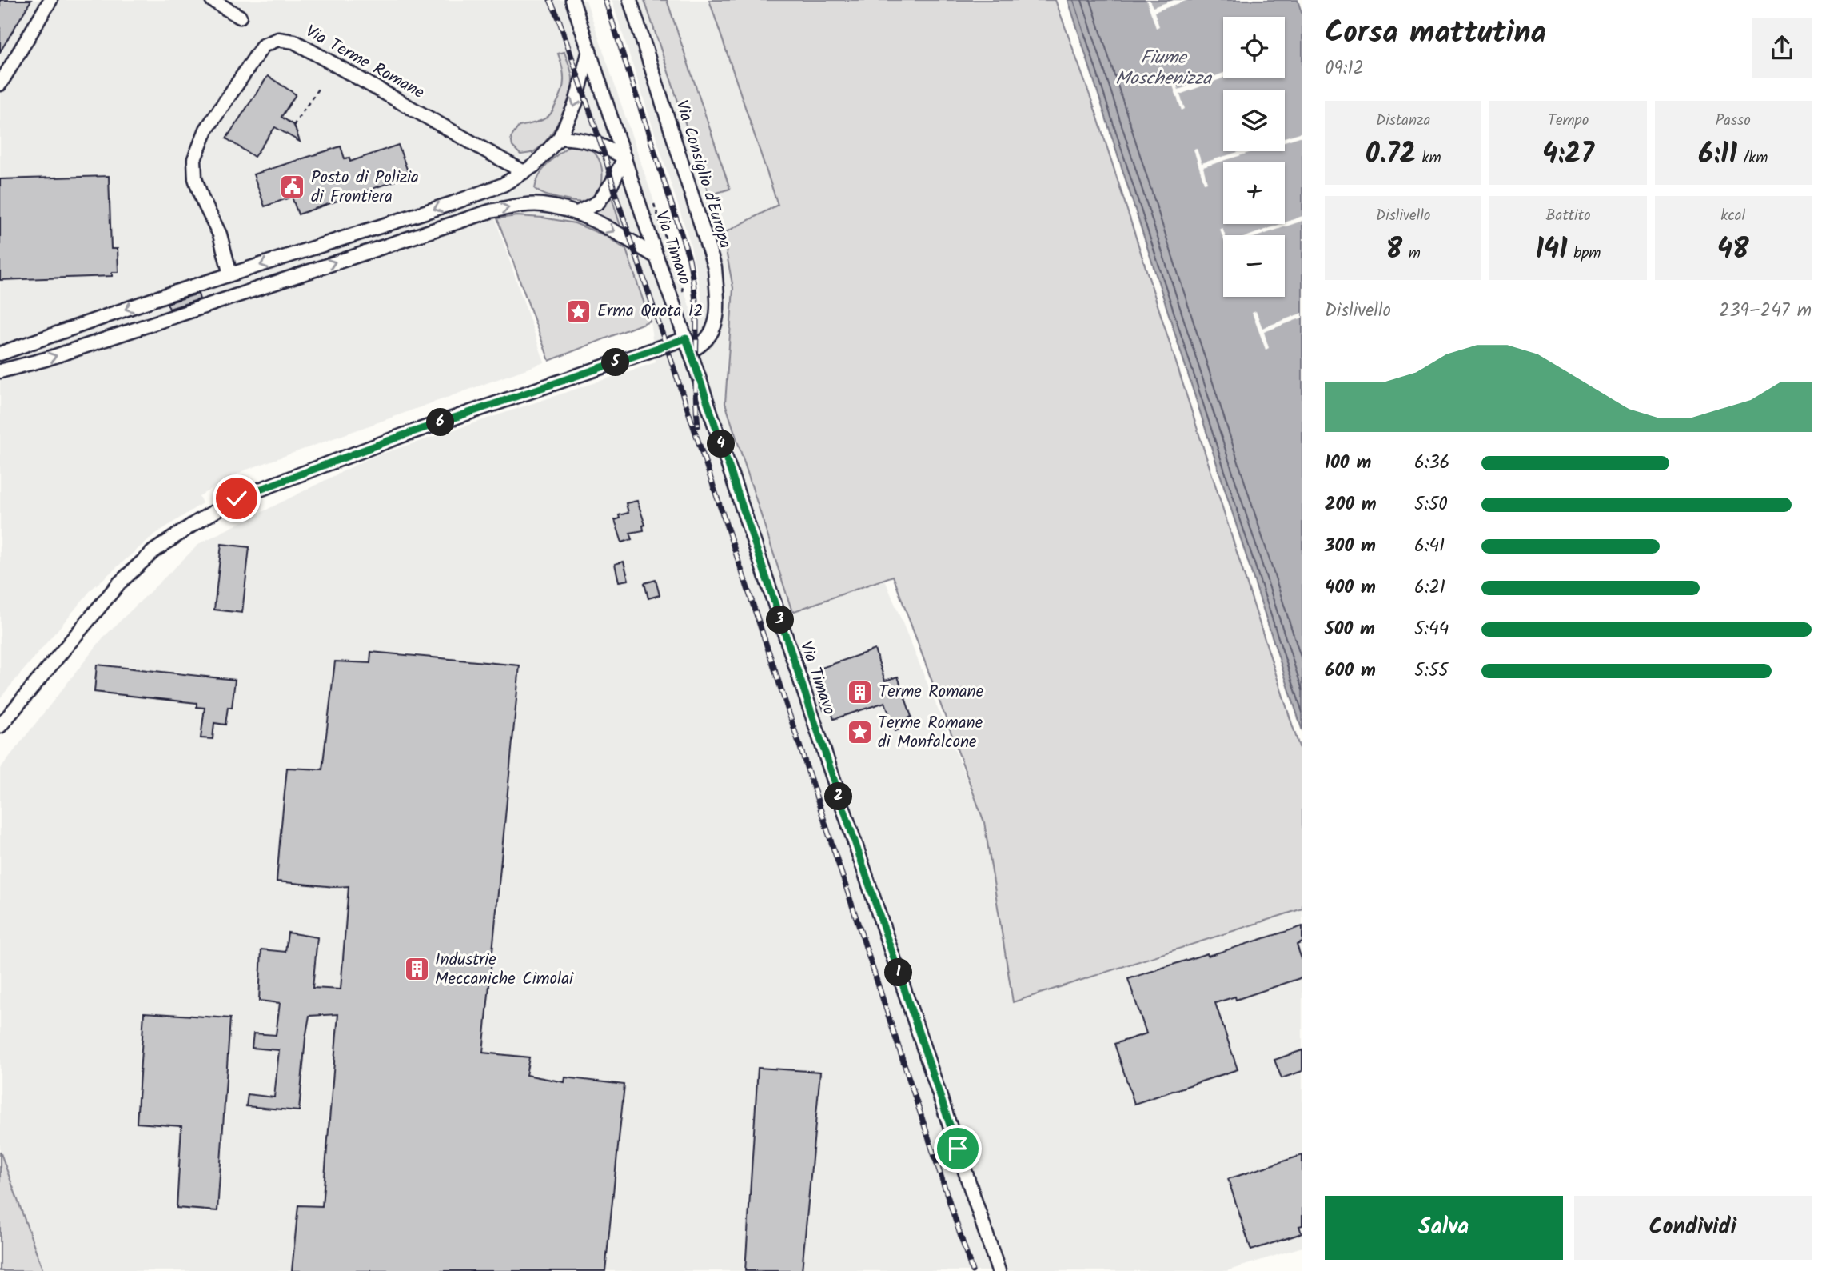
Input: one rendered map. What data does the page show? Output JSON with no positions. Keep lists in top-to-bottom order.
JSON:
{
  "streets": {
    "street": ["Via Terme Romane", "Via Consiglio d'Europa", "Via Timavo"]
  },
  "crossings": [
    ["Via Consiglio d'Europa", "Via Timavo"]
  ],
  "water": ["Fiume Moschenizza"],
  "places": {
    "public building": ["Posto di Polizia di Frontiera"],
    "place": ["Erma Quota 12", "Terme Romane di Monfalcone"],
    "building": ["Terme Romane", "Industrie Meccaniche Cimolai"]
  },
  "page": {
    "heading": ["Corsa mattutina", "09:12"],
    "map_buttons": ["+", "−"],
    "stats": [
      ["Distanza", "0.72 km"],
      ["Tempo", "4:27"],
      ["Passo", "6:11 /km"],
      ["Dislivello", "8 m"],
      ["Battito", "141 bpm"],
      ["kcal", "48"]
    ],
    "chart": ["Dislivello", "239–247 m"],
    "pins": [
      "5",
      "6",
      "4",
      "3",
      "2",
      "1"
    ],
    "list": [
      {
        "name": "100 m",
        "note": "6:36"
      },
      {
        "name": "200 m",
        "note": "5:50"
      },
      {
        "name": "300 m",
        "note": "6:41"
      },
      {
        "name": "400 m",
        "note": "6:21"
      },
      {
        "name": "500 m",
        "note": "5:44"
      },
      {
        "name": "600 m",
        "note": "5:55"
      }
    ],
    "buttons": ["Salva", "Condividi"]
  }
}
